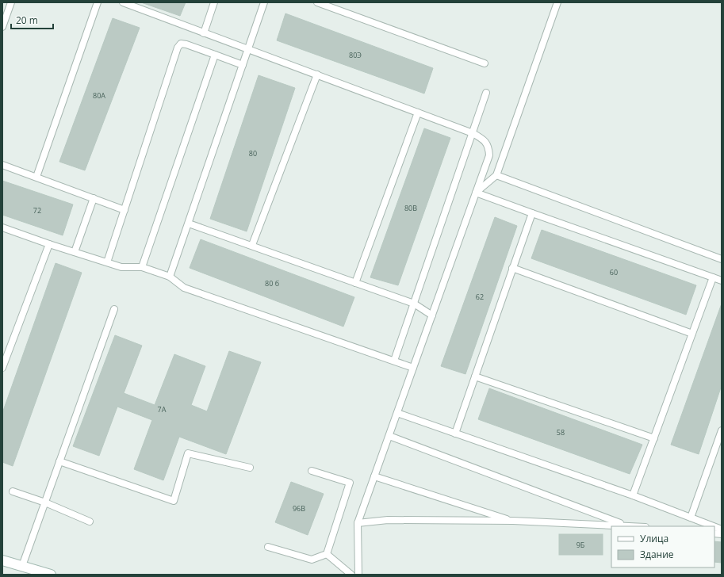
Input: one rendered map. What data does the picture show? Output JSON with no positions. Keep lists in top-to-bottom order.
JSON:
{
  "house_numbers": [
    "80Э",
    "80А",
    "80",
    "80В",
    "72",
    "60",
    "80 б",
    "62",
    "7А",
    "58",
    "96В",
    "9Б"
  ],
  "legend": ["Улица", "Здание"],
  "scale_bar": "20 m"
}
